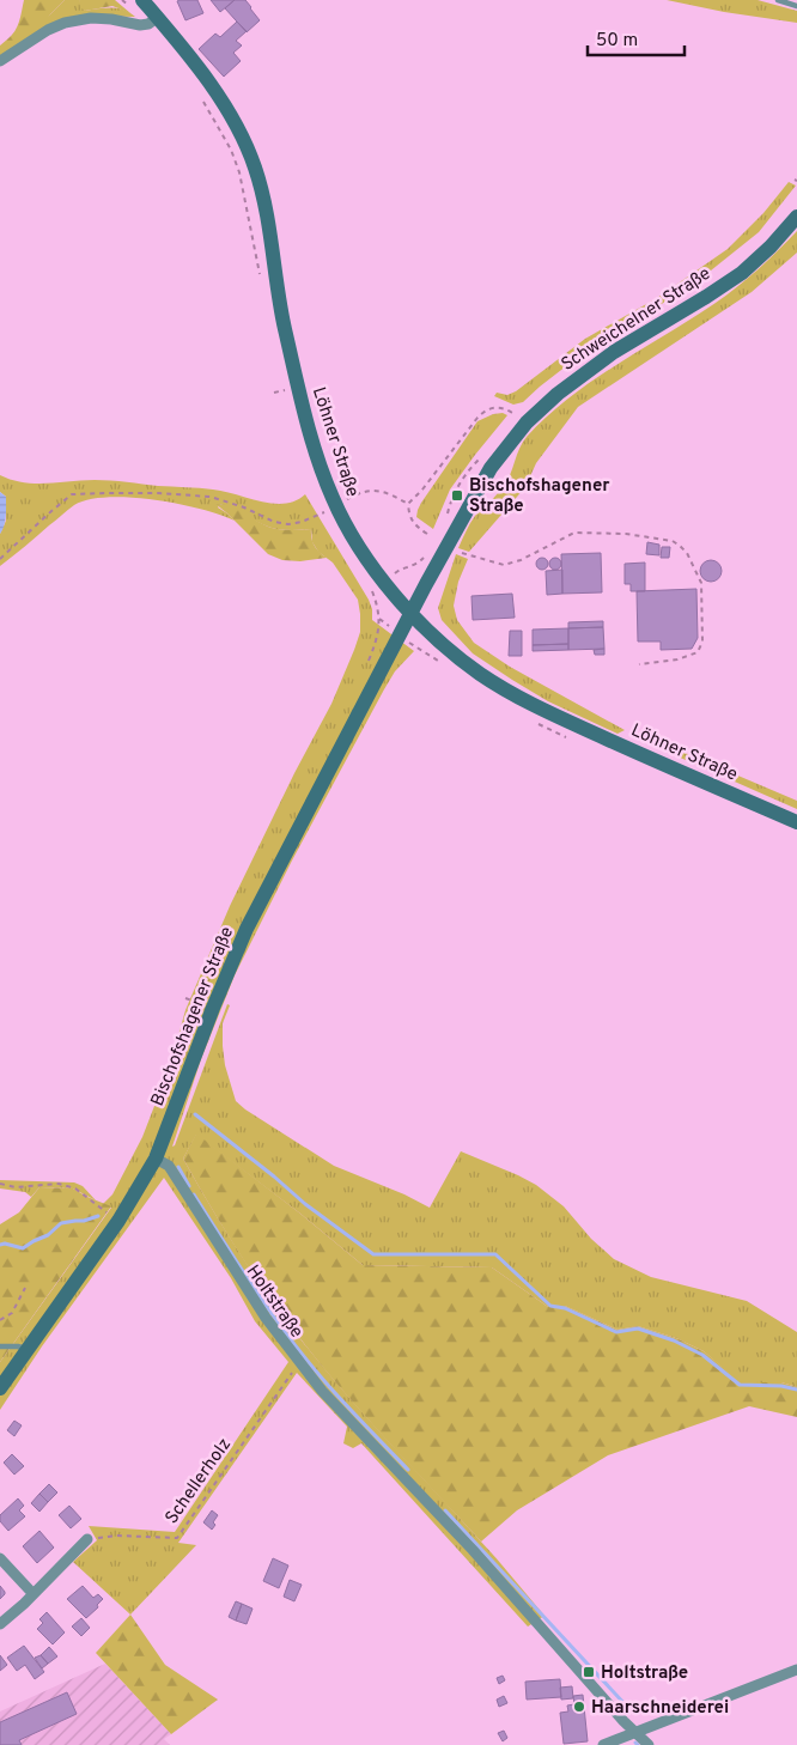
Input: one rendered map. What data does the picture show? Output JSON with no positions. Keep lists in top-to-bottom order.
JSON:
{
  "streets": {
    "street": [
      "Schweichelner Straße",
      "Löhner Straße",
      "Bischofshagener Straße",
      "Holtstraße"
    ],
    "path": ["Schellerholz"]
  },
  "crossings": [
    ["Schweichelner Straße", "Löhner Straße"],
    ["Schweichelner Straße", "Bischofshagener Straße"],
    ["Löhner Straße", "Bischofshagener Straße"],
    ["Bischofshagener Straße", "Holtstraße"],
    ["Holtstraße", "Schellerholz"]
  ],
  "places": {
    "transit": ["Bischofshagener Straße", "Holtstraße"],
    "other": ["Haarschneiderei"]
  },
  "scale_bar": "50 m"
}
